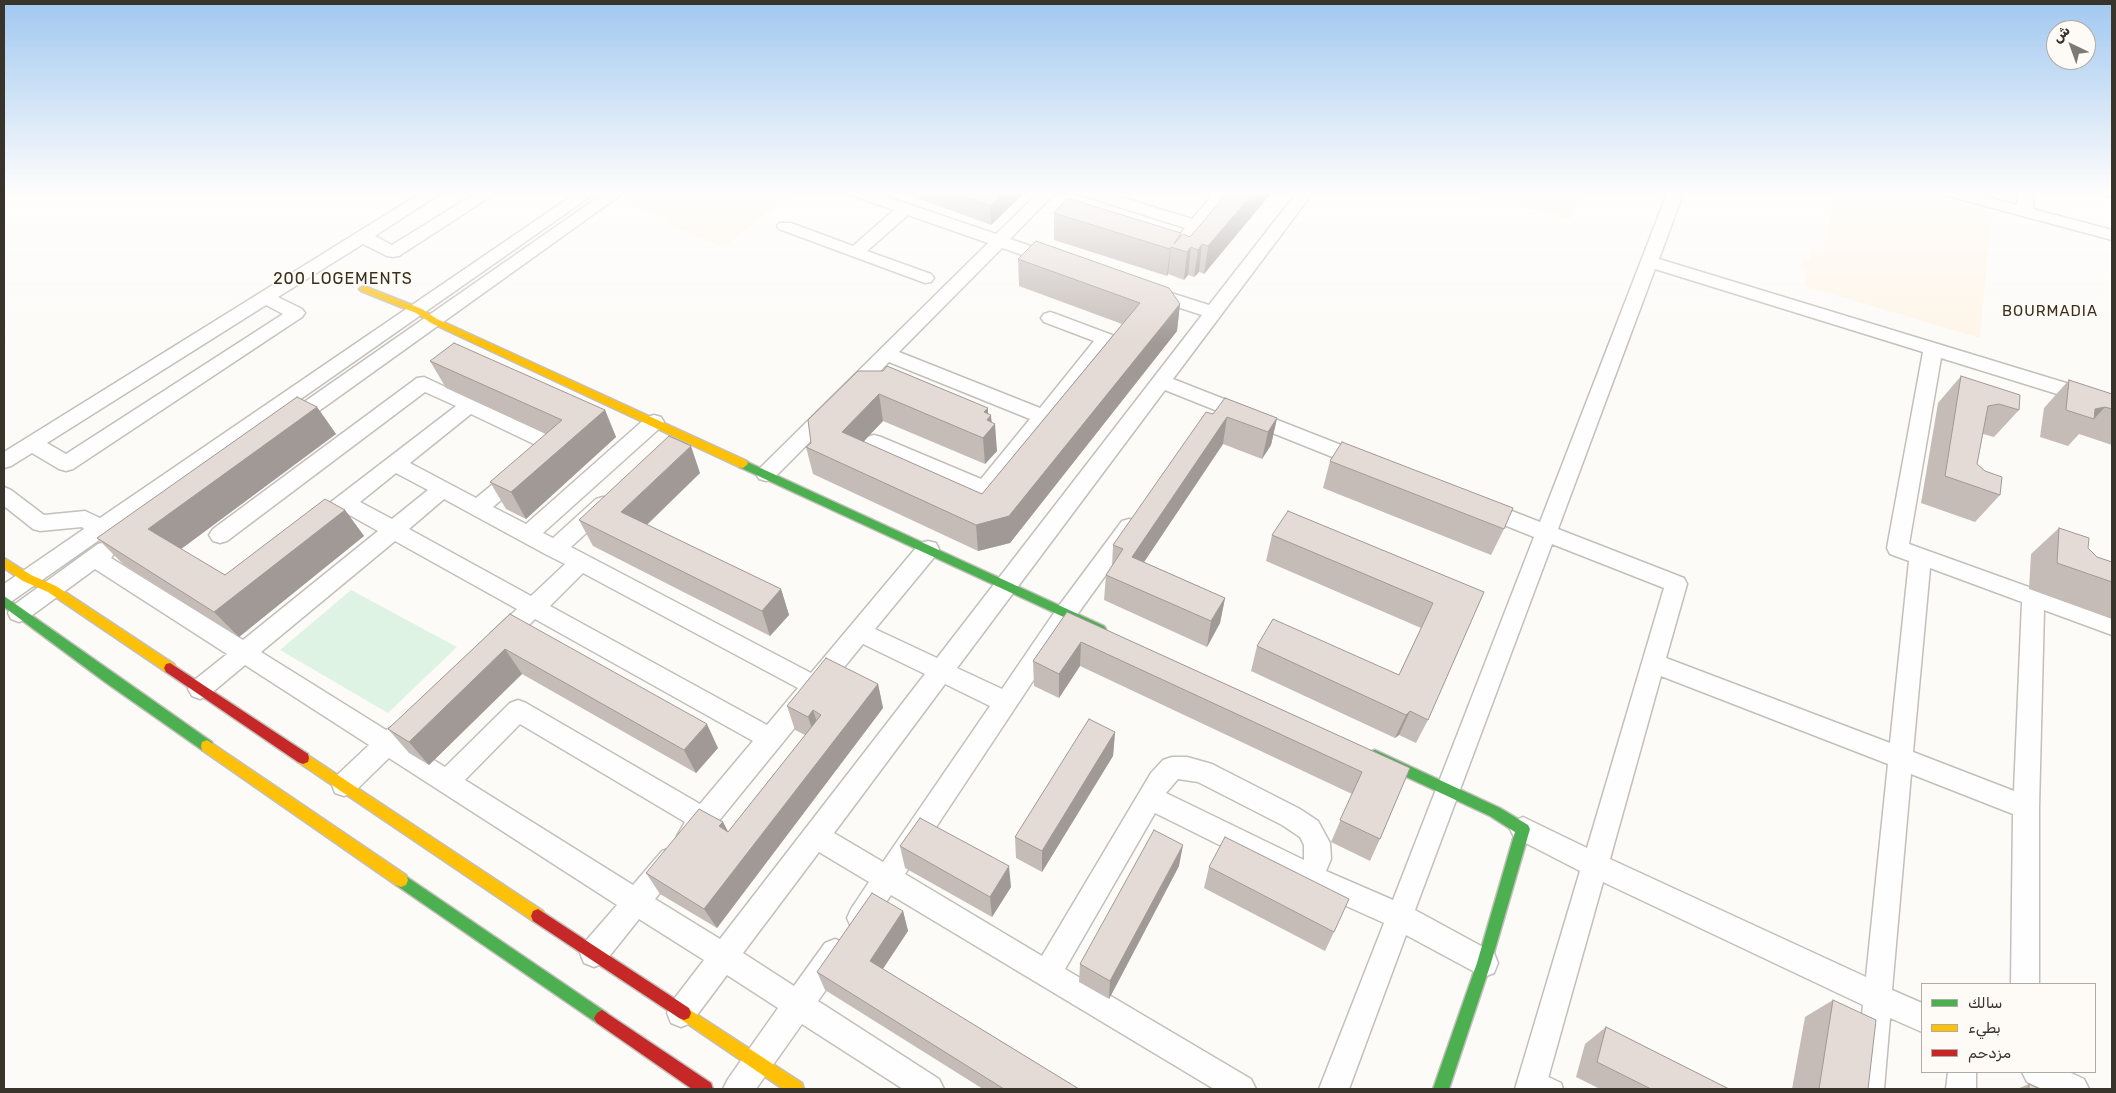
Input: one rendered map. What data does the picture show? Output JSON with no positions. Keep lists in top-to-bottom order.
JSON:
{
  "districts": ["200 LOGEMENTS", "BOURMADIA"],
  "legend": ["سالك", "بطيء", "مزدحم"],
  "north": "top left"
}
